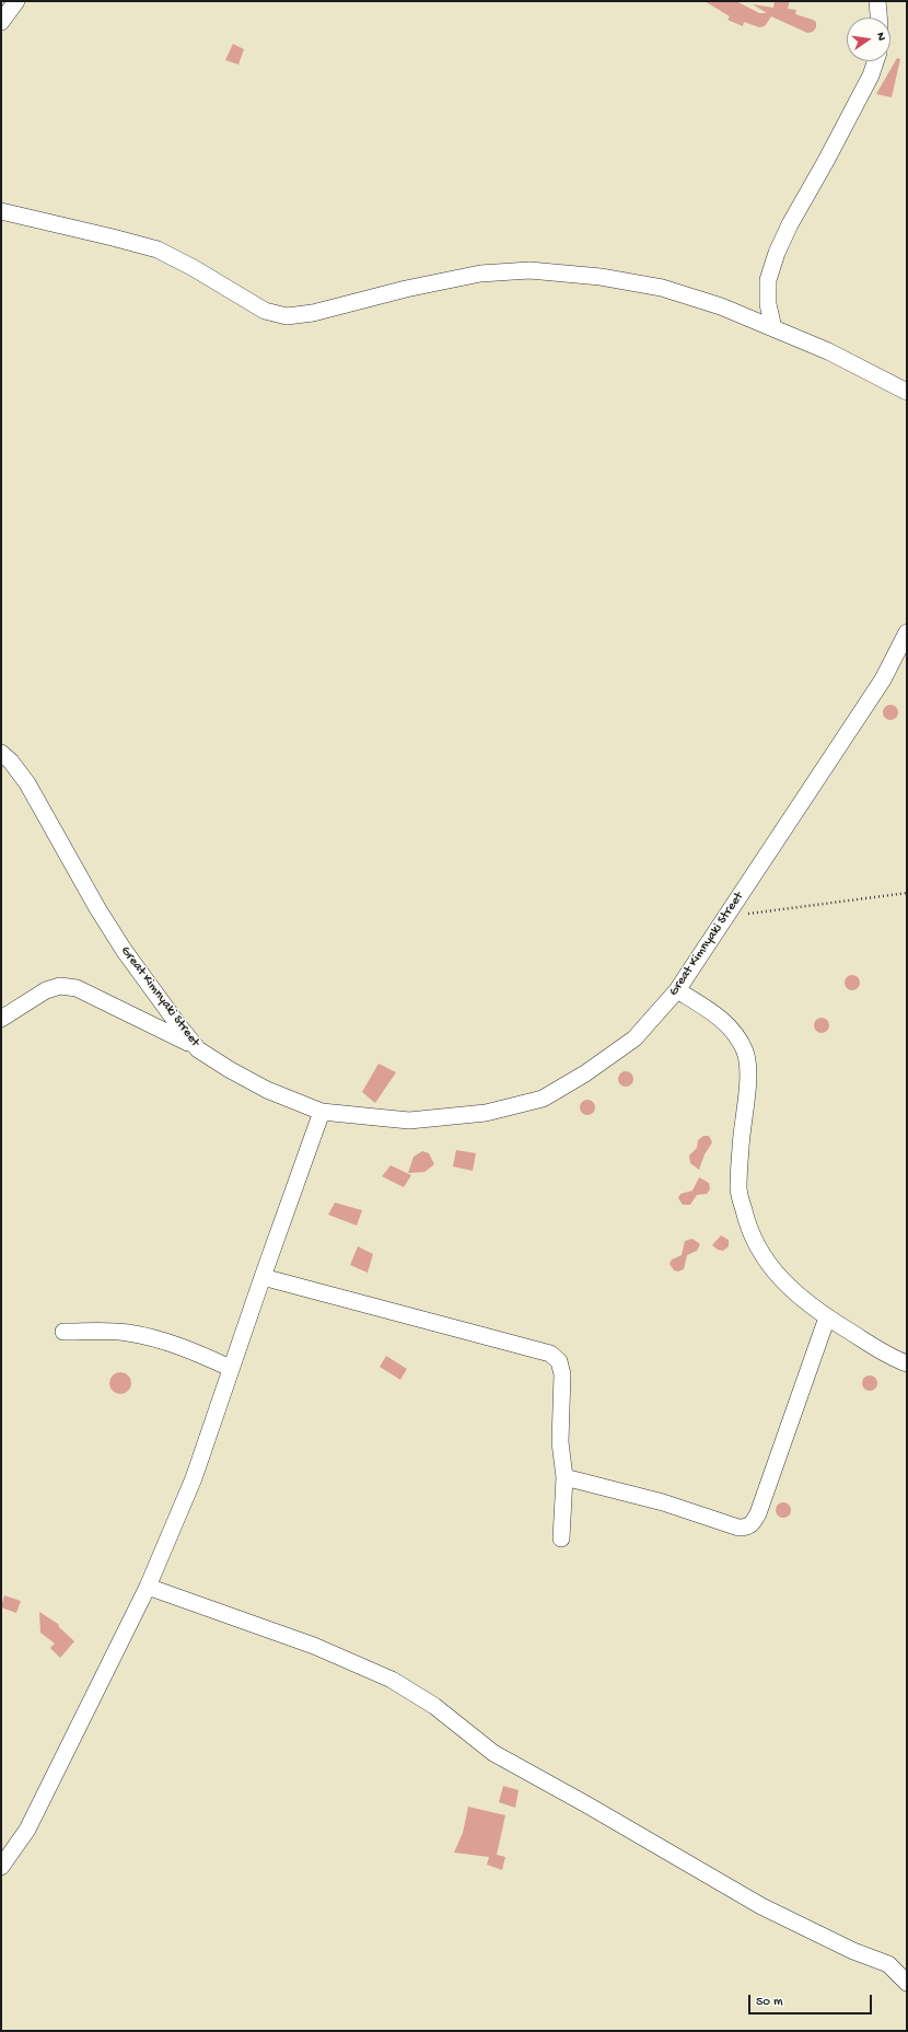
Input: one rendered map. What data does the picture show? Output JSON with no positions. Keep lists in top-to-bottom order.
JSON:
{
  "streets": {
    "street": ["Great Kimnyaki Street"]
  },
  "scale_bar": "50 m",
  "north": "right"
}
